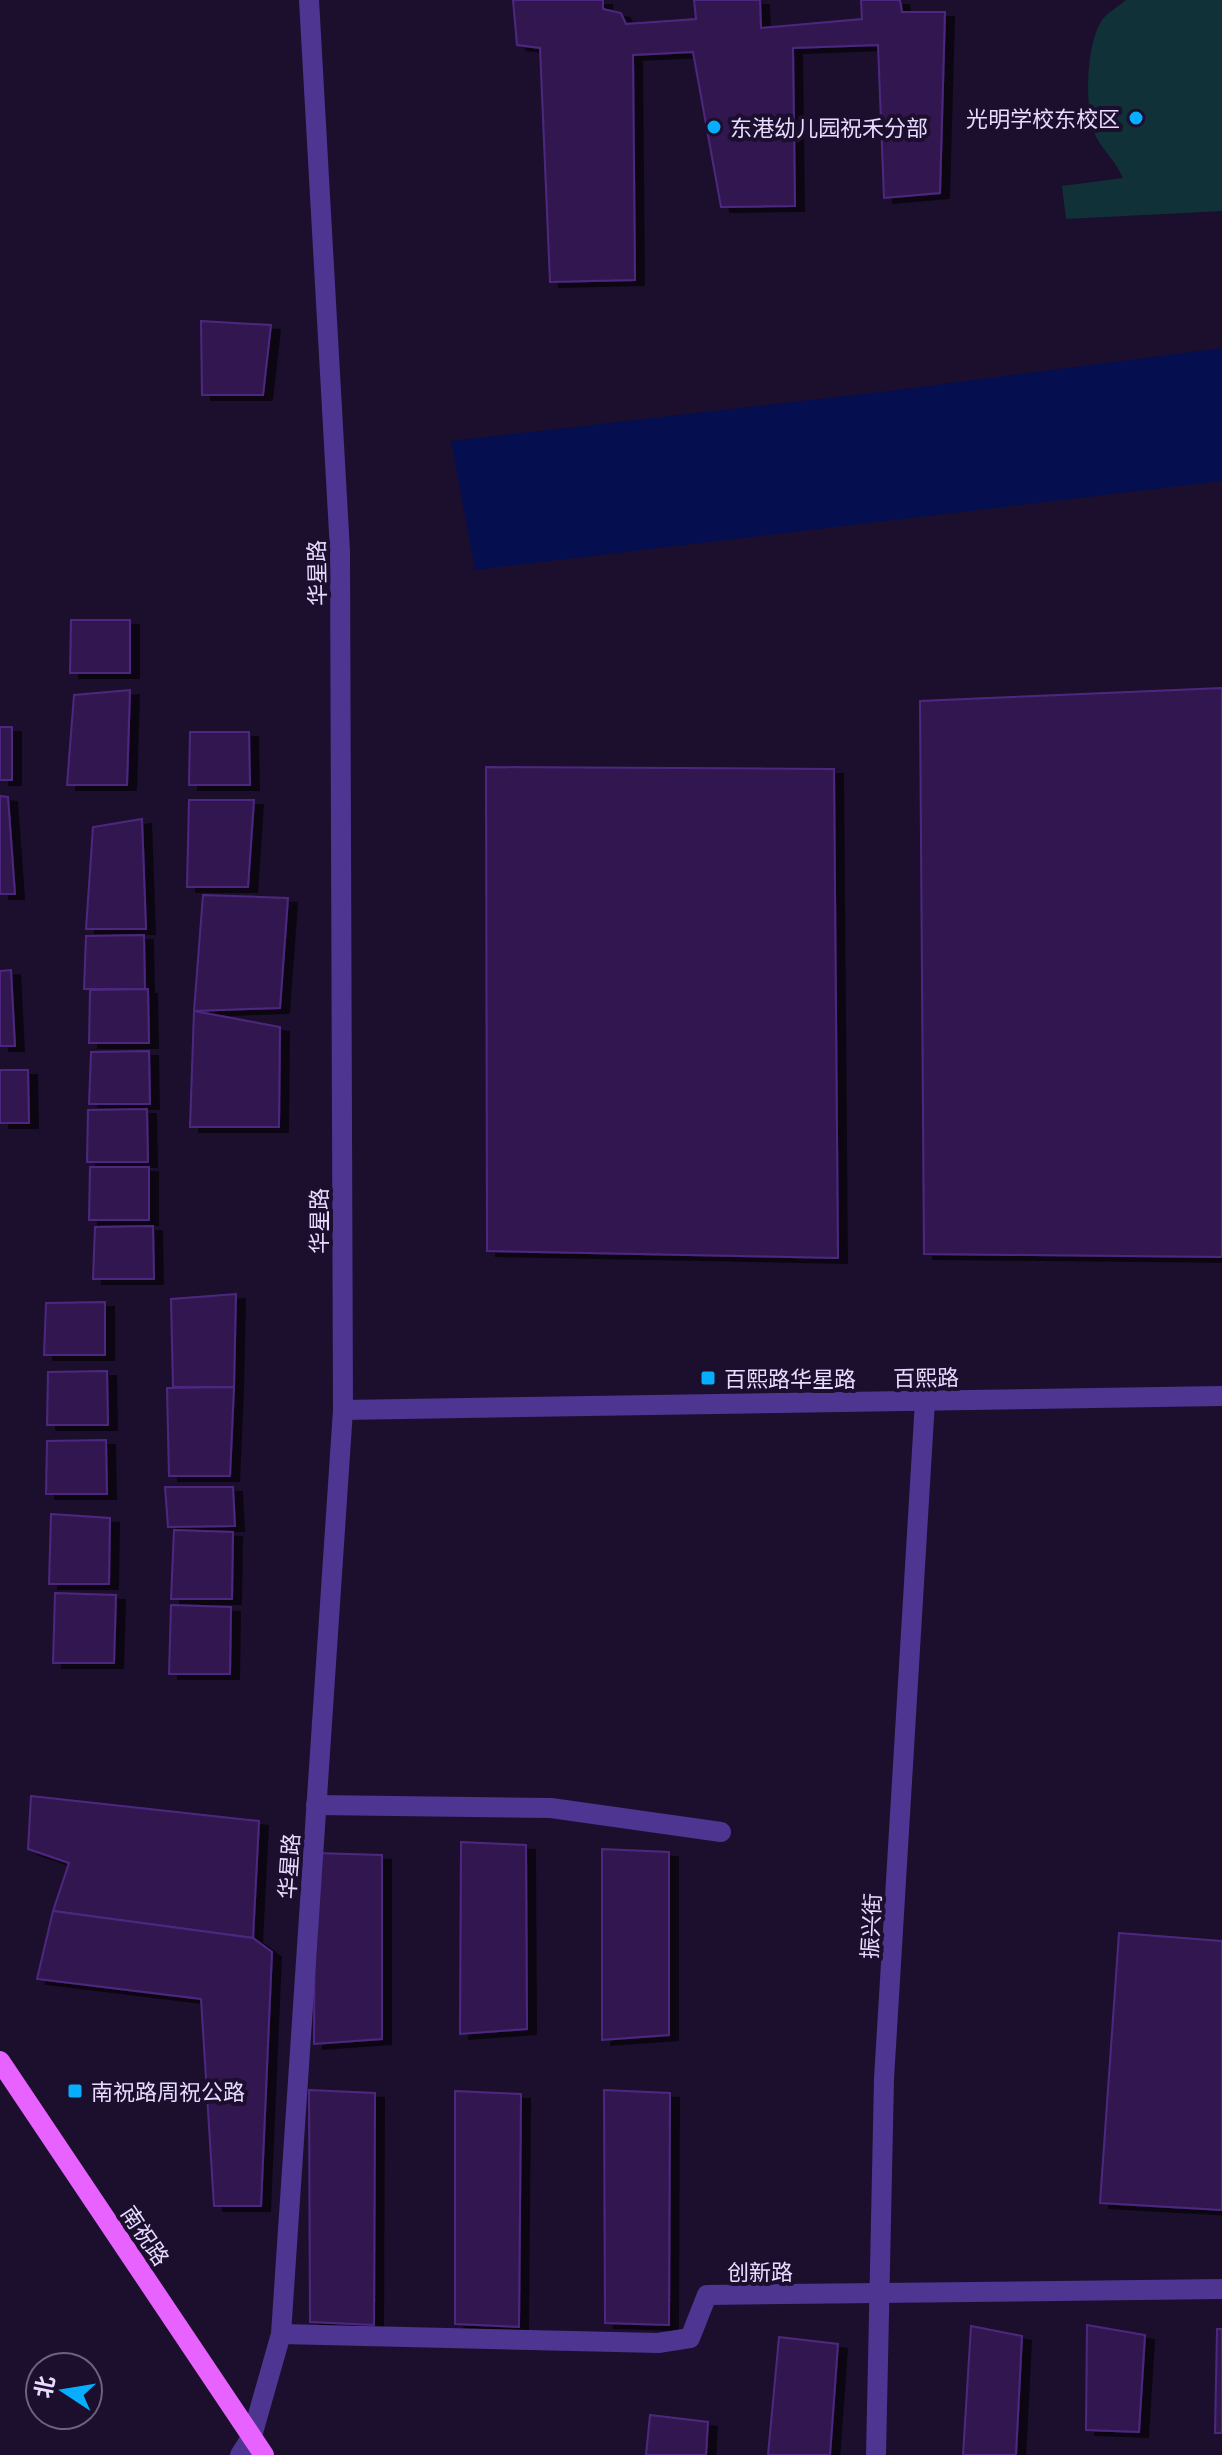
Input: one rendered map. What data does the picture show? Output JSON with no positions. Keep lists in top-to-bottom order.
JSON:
{
  "streets": {
    "main road": ["南祝路"],
    "street": [
      "华星路",
      "百熙路",
      "振兴街",
      "创新路"
    ]
  },
  "crossings": [
    ["华星路", "百熙路"],
    ["华星路", "南祝路"],
    ["华星路", "创新路"],
    ["百熙路", "振兴街"],
    ["振兴街", "创新路"]
  ],
  "places": {
    "other": ["光明学校东校区", "东港幼儿园祝禾分部"],
    "transit": ["百熙路华星路", "南祝路周祝公路"]
  },
  "north": "left"
}
